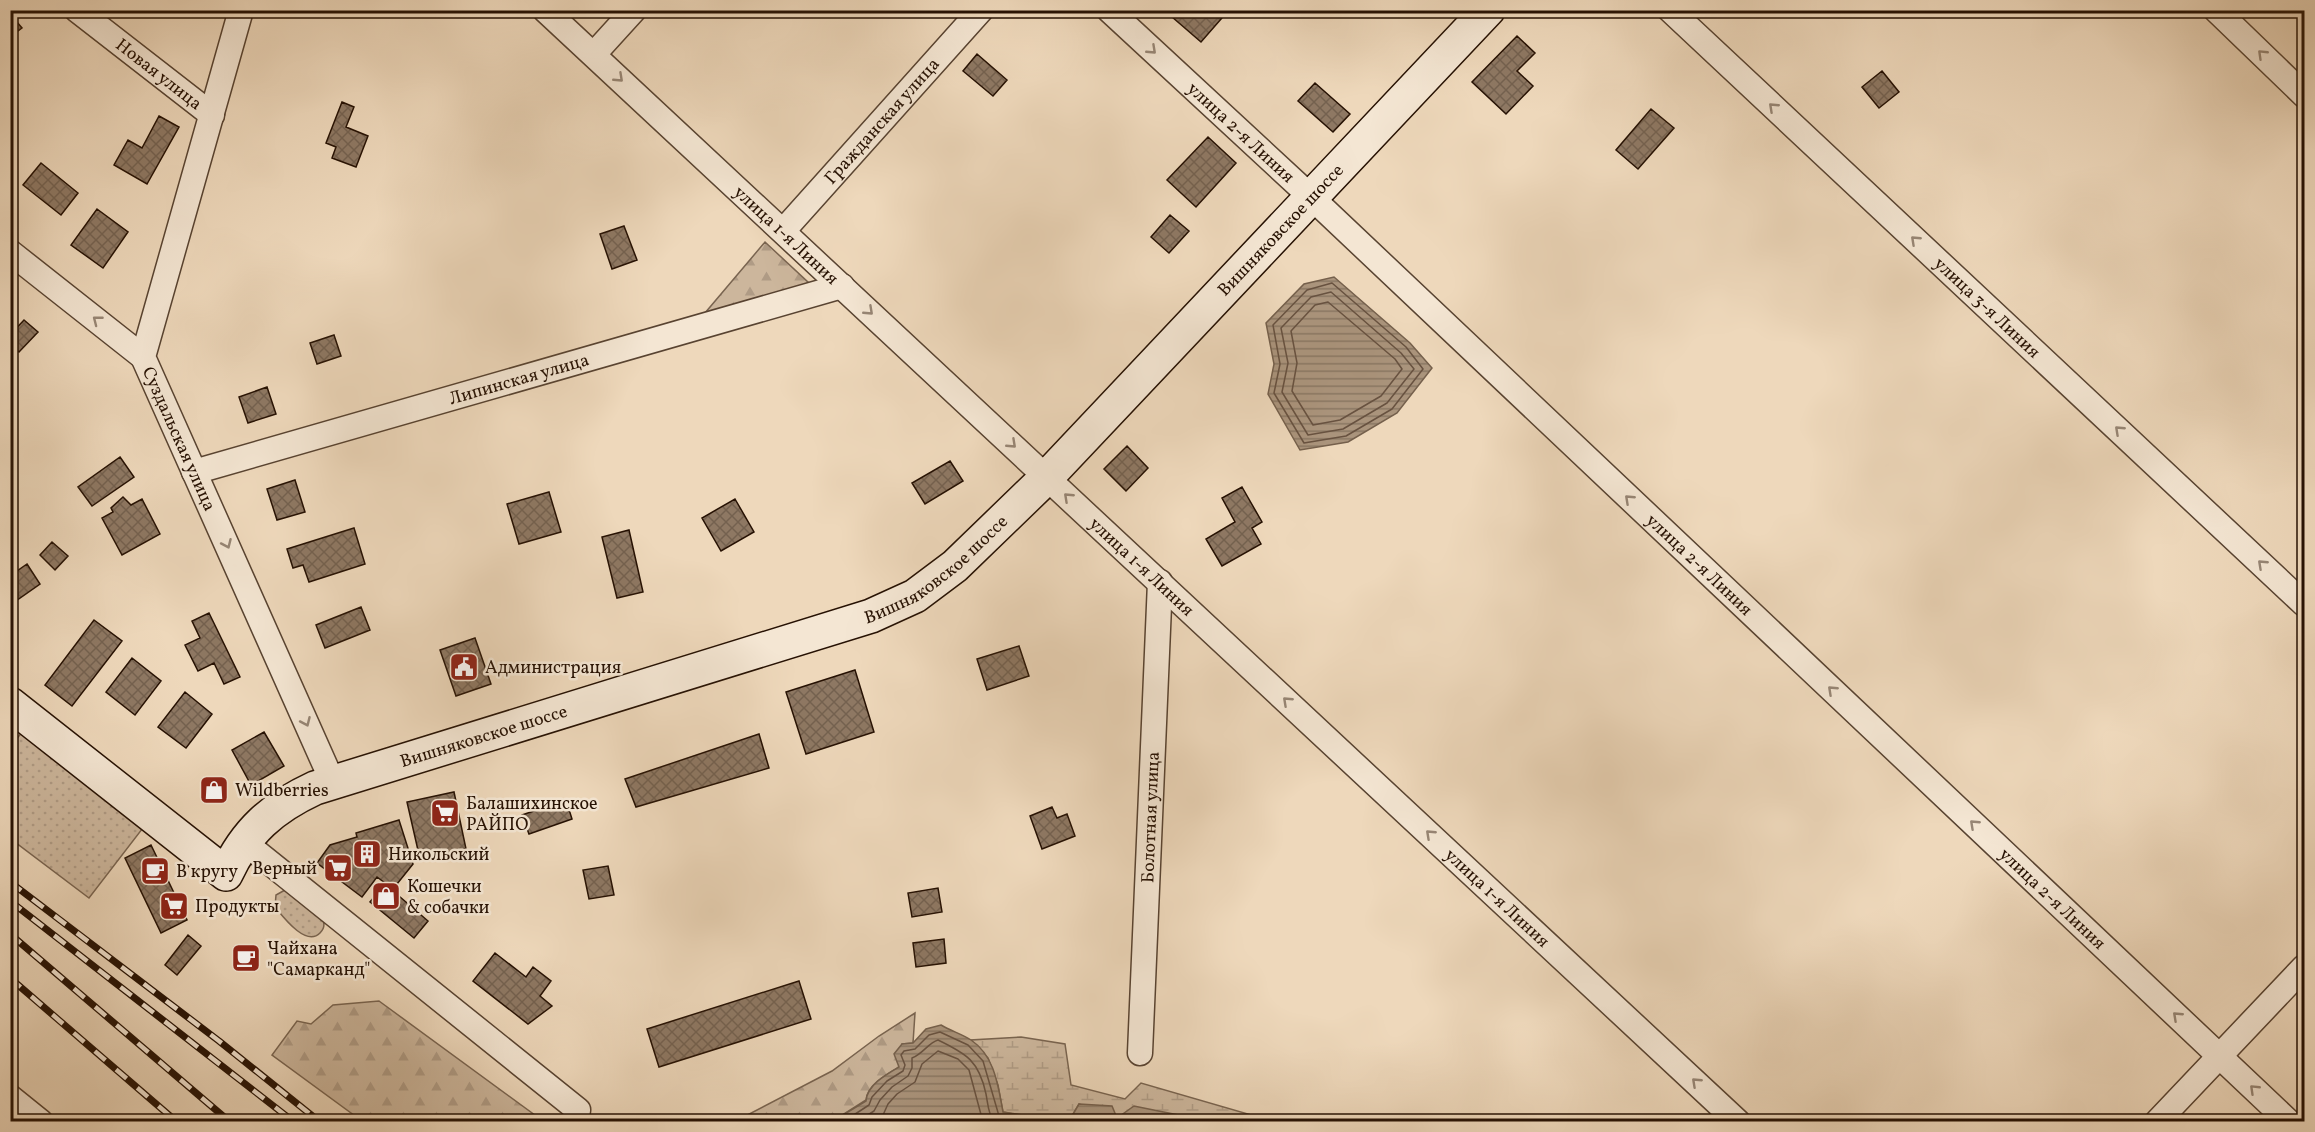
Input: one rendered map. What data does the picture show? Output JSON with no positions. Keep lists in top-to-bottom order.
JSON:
{
  "streets": {
    "street": [
      "Новая улица",
      "Гражданская улица",
      "улица 2-я Линия",
      "Вишняковское шоссе",
      "улица 1-я Линия",
      "улица 3-я Линия",
      "Липинская улица",
      "Суздальская улица",
      "Болотная улица"
    ]
  },
  "crossings": [
    ["Новая улица", "Суздальская улица"],
    ["Гражданская улица", "улица 1-я Линия"],
    ["улица 2-я Линия", "Вишняковское шоссе"],
    ["Вишняковское шоссе", "улица 1-я Линия"],
    ["Вишняковское шоссе", "Суздальская улица"],
    ["улица 1-я Линия", "Липинская улица"],
    ["улица 1-я Линия", "Болотная улица"],
    ["Липинская улица", "Суздальская улица"]
  ],
  "one_way": ["улица 3-я Линия", "Суздальская улица"],
  "places": {
    "public building": ["Администрация"],
    "shop": ["Wildberries", "Кошечки & собачки"],
    "supermarket": ["Балашихинское РАЙПО", "Верный", "Продукты"],
    "building": ["Никольский"],
    "cafe": ["В кругу", "Чайхана \"Самарканд\""]
  }
}
